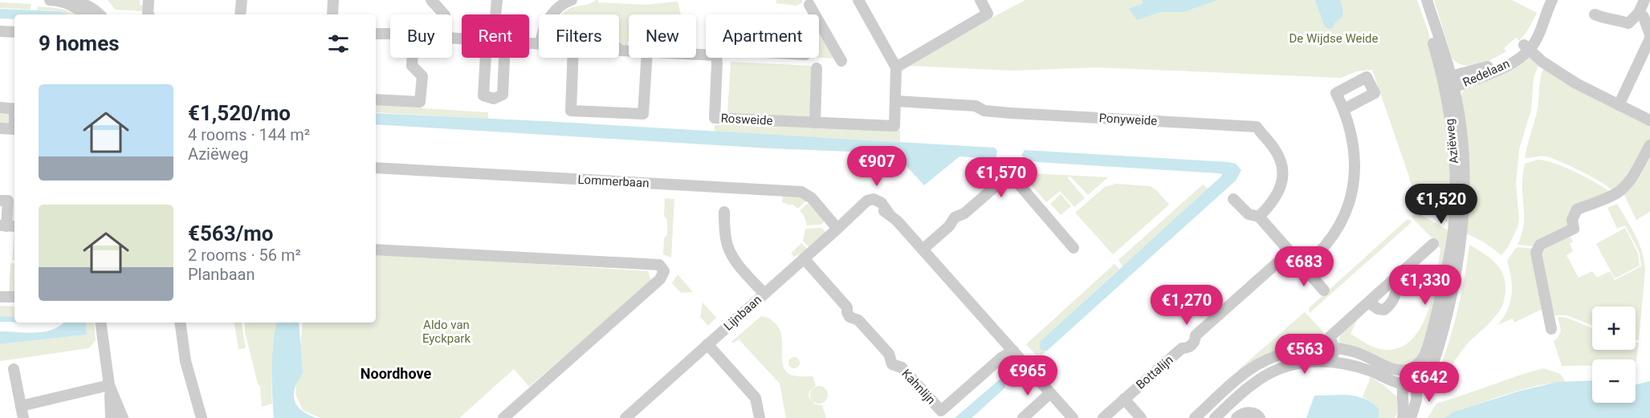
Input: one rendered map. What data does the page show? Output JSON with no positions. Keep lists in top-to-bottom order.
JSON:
{
  "streets": {
    "street": [
      "Redelaan",
      "Rosweide",
      "Ponyweide",
      "Aziëweg",
      "Lommerbaan",
      "Lijnbaan",
      "Bottalijn",
      "Kahnlijn"
    ]
  },
  "crossings": [
    ["Redelaan", "Aziëweg"],
    ["Rosweide", "Ponyweide"],
    ["Lommerbaan", "Lijnbaan"],
    ["Lijnbaan", "Kahnlijn"]
  ],
  "districts": ["Noordhove"],
  "parks": ["De Wijdse Weide", "Aldo van Eyckpark"],
  "page": {
    "chip": [
      "Buy",
      "Rent",
      "Filters",
      "New",
      "Apartment"
    ],
    "heading": "9 homes",
    "list": [
      {
        "name": "€1,520/mo",
        "note": "4 rooms · 144 m² · Aziëweg"
      },
      {
        "name": "€563/mo",
        "note": "2 rooms · 56 m² · Planbaan"
      }
    ],
    "price": [
      "€907",
      "€1,570",
      "€1,520",
      "€683",
      "€1,330",
      "€1,270",
      "€563",
      "€965",
      "€642"
    ],
    "map_buttons": ["+", "−"]
  }
}
